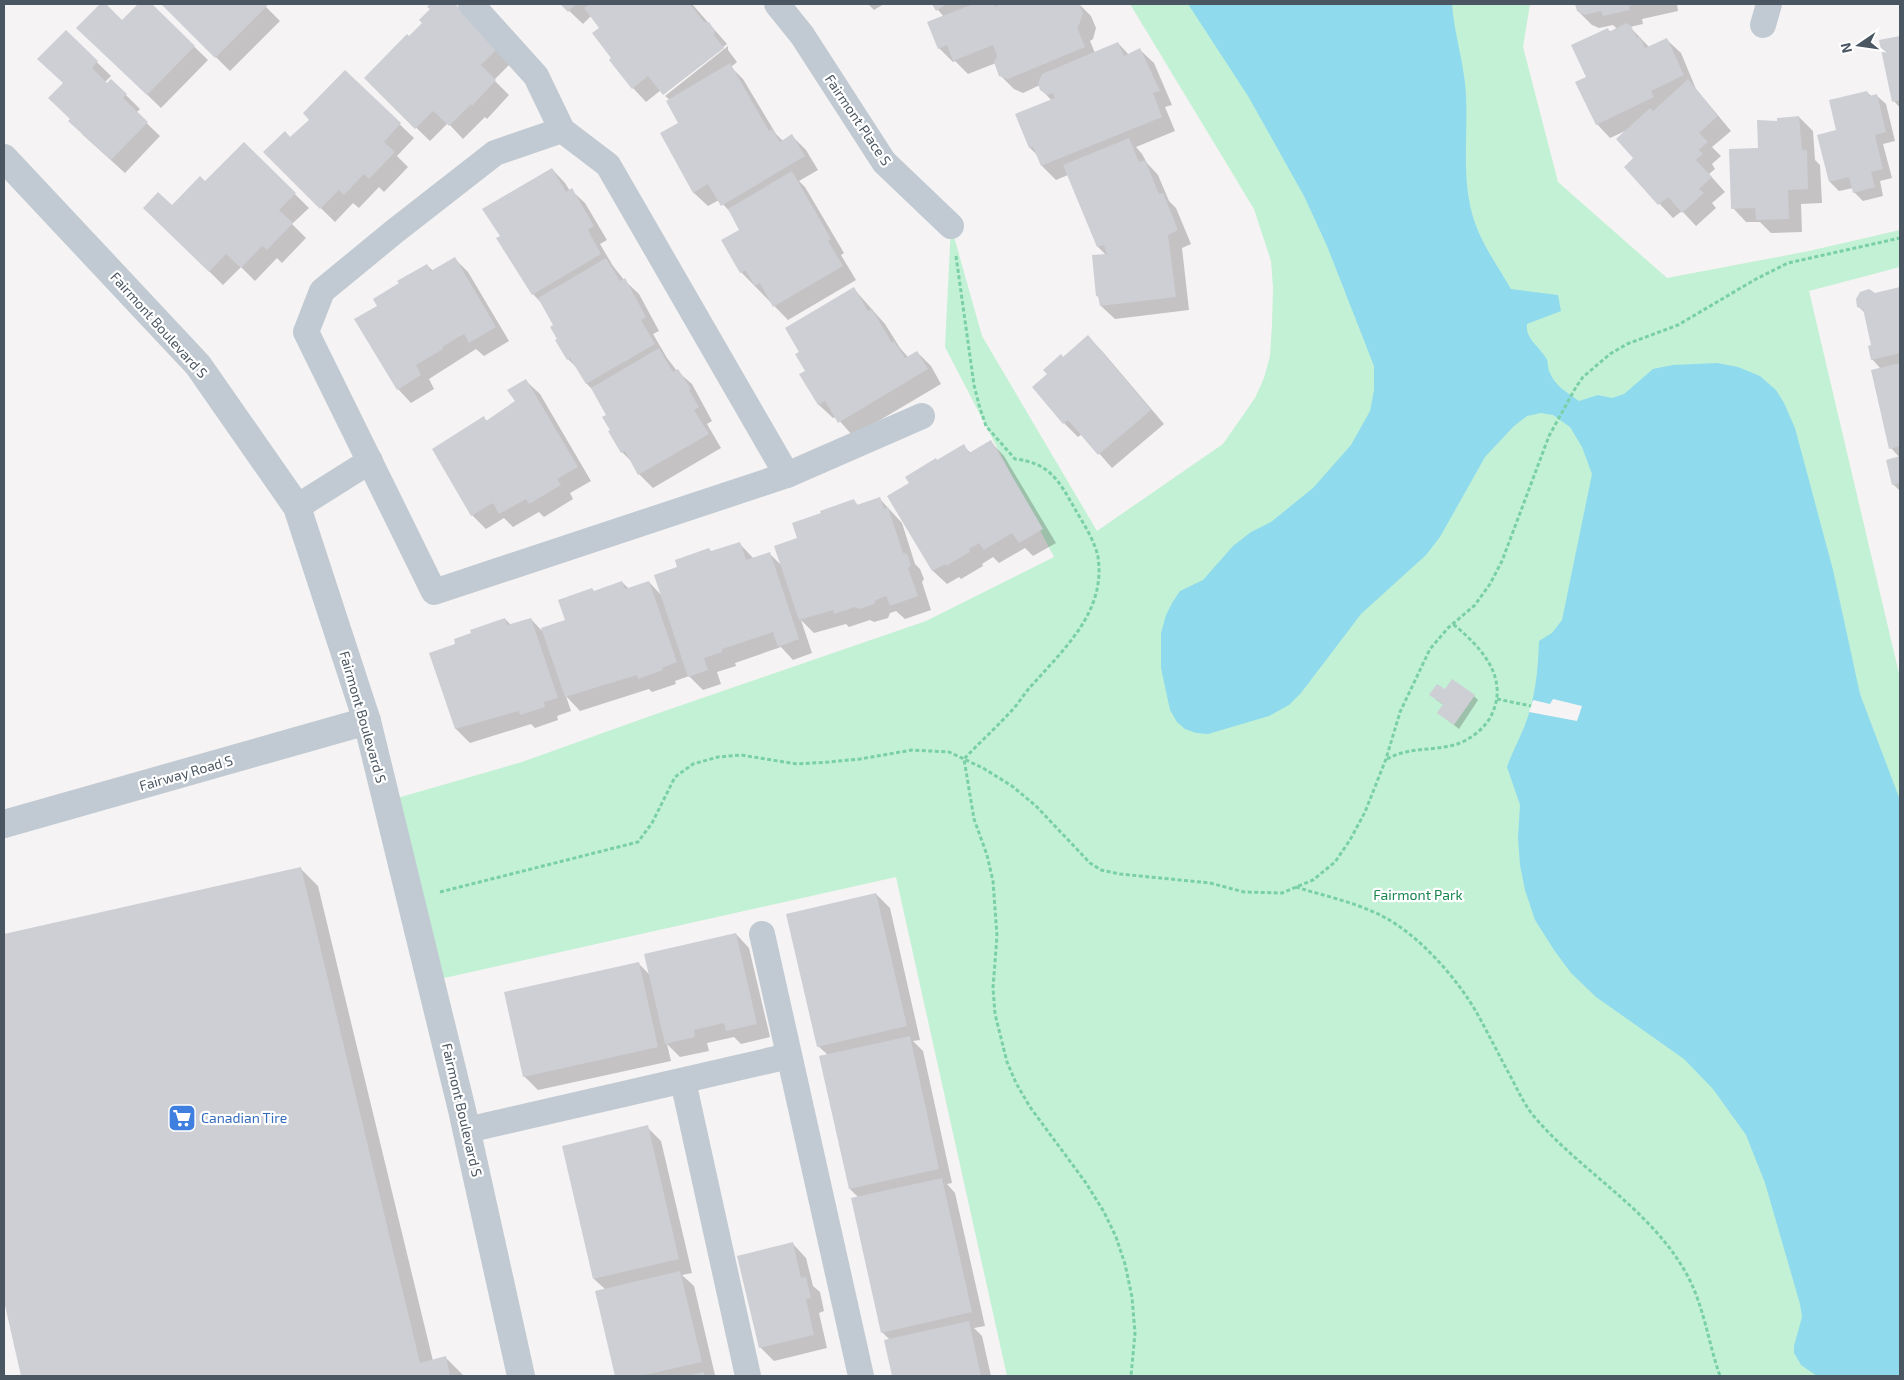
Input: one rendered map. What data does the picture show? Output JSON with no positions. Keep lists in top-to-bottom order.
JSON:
{
  "streets": {
    "street": ["Fairmont Place S", "Fairmont Boulevard S", "Fairway Road S"]
  },
  "crossings": [
    ["Fairmont Boulevard S", "Fairway Road S"]
  ],
  "parks": ["Fairmont Park"],
  "places": {
    "supermarket": ["Canadian Tire"]
  },
  "north": "left"
}
